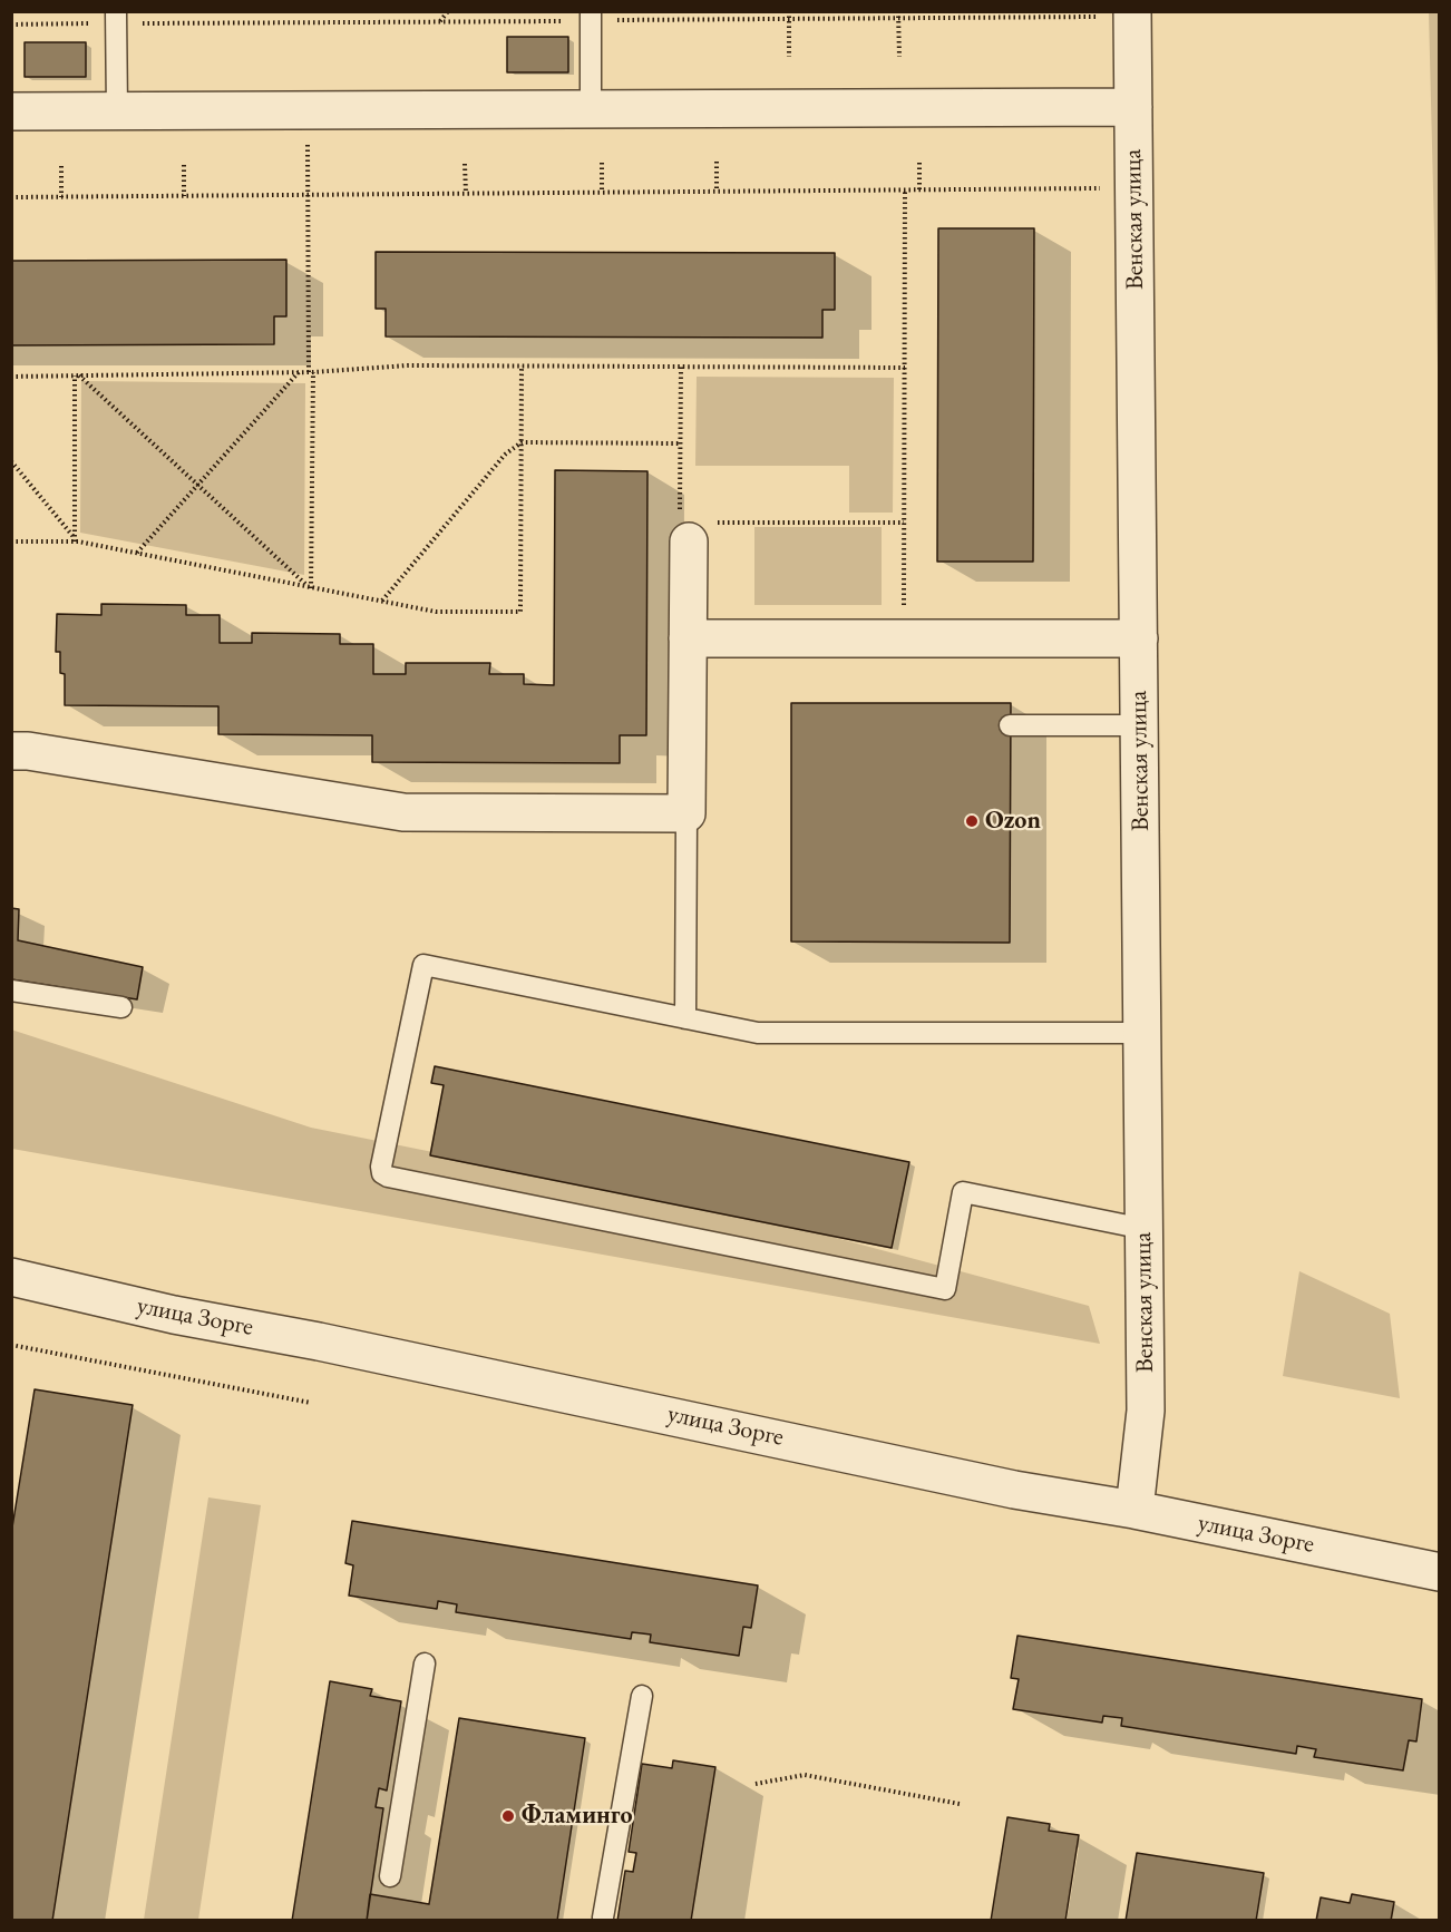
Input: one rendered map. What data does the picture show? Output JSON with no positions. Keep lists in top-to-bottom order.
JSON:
{
  "streets": {
    "street": ["Венская улица", "улица Зорге"]
  },
  "crossings": [
    ["Венская улица", "улица Зорге"]
  ],
  "places": ["Ozon", "Фламинго"]
}
